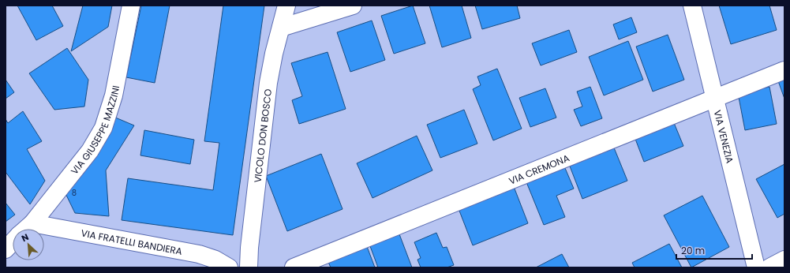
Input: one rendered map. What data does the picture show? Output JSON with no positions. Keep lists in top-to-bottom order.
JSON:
{
  "streets": {
    "street": [
      "VIA GIUSEPPE MAZZINI",
      "VICOLO DON BOSCO",
      "VIA VENEZIA",
      "VIA CREMONA",
      "VIA FRATELLI BANDIERA"
    ]
  },
  "crossings": [
    ["VIA GIUSEPPE MAZZINI", "VIA FRATELLI BANDIERA"],
    ["VIA VENEZIA", "VIA CREMONA"]
  ],
  "house_numbers": ["8"],
  "scale_bar": "20 m",
  "north": "top left"
}
